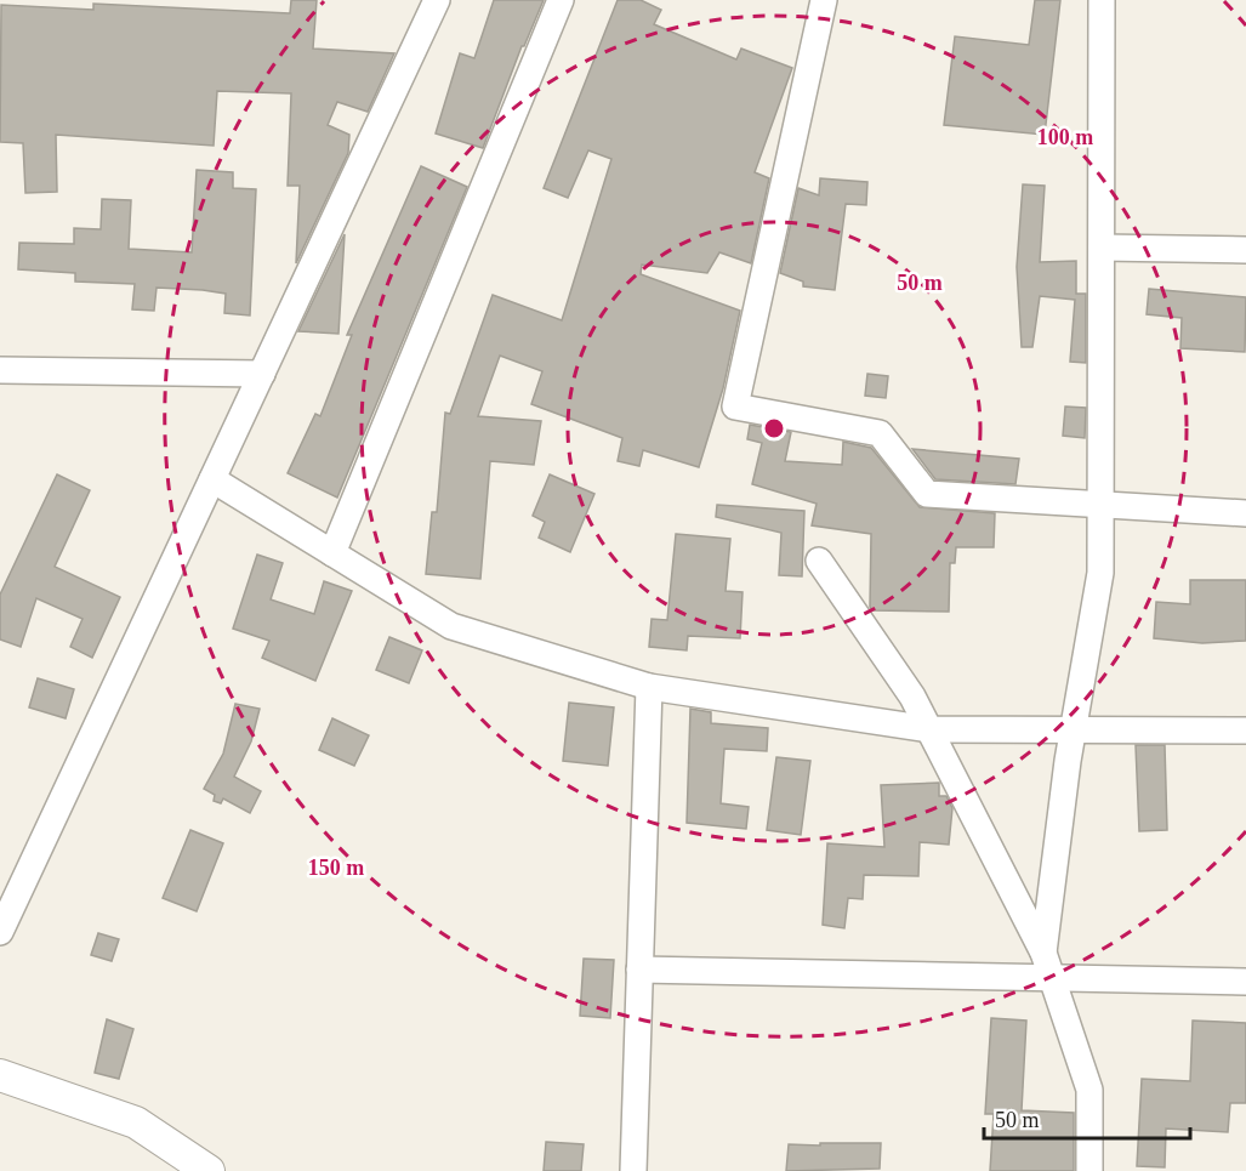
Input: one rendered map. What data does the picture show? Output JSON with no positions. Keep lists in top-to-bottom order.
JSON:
{
  "scale_bar": "50 m",
  "rings": ["100 m", "50 m", "150 m"]
}
